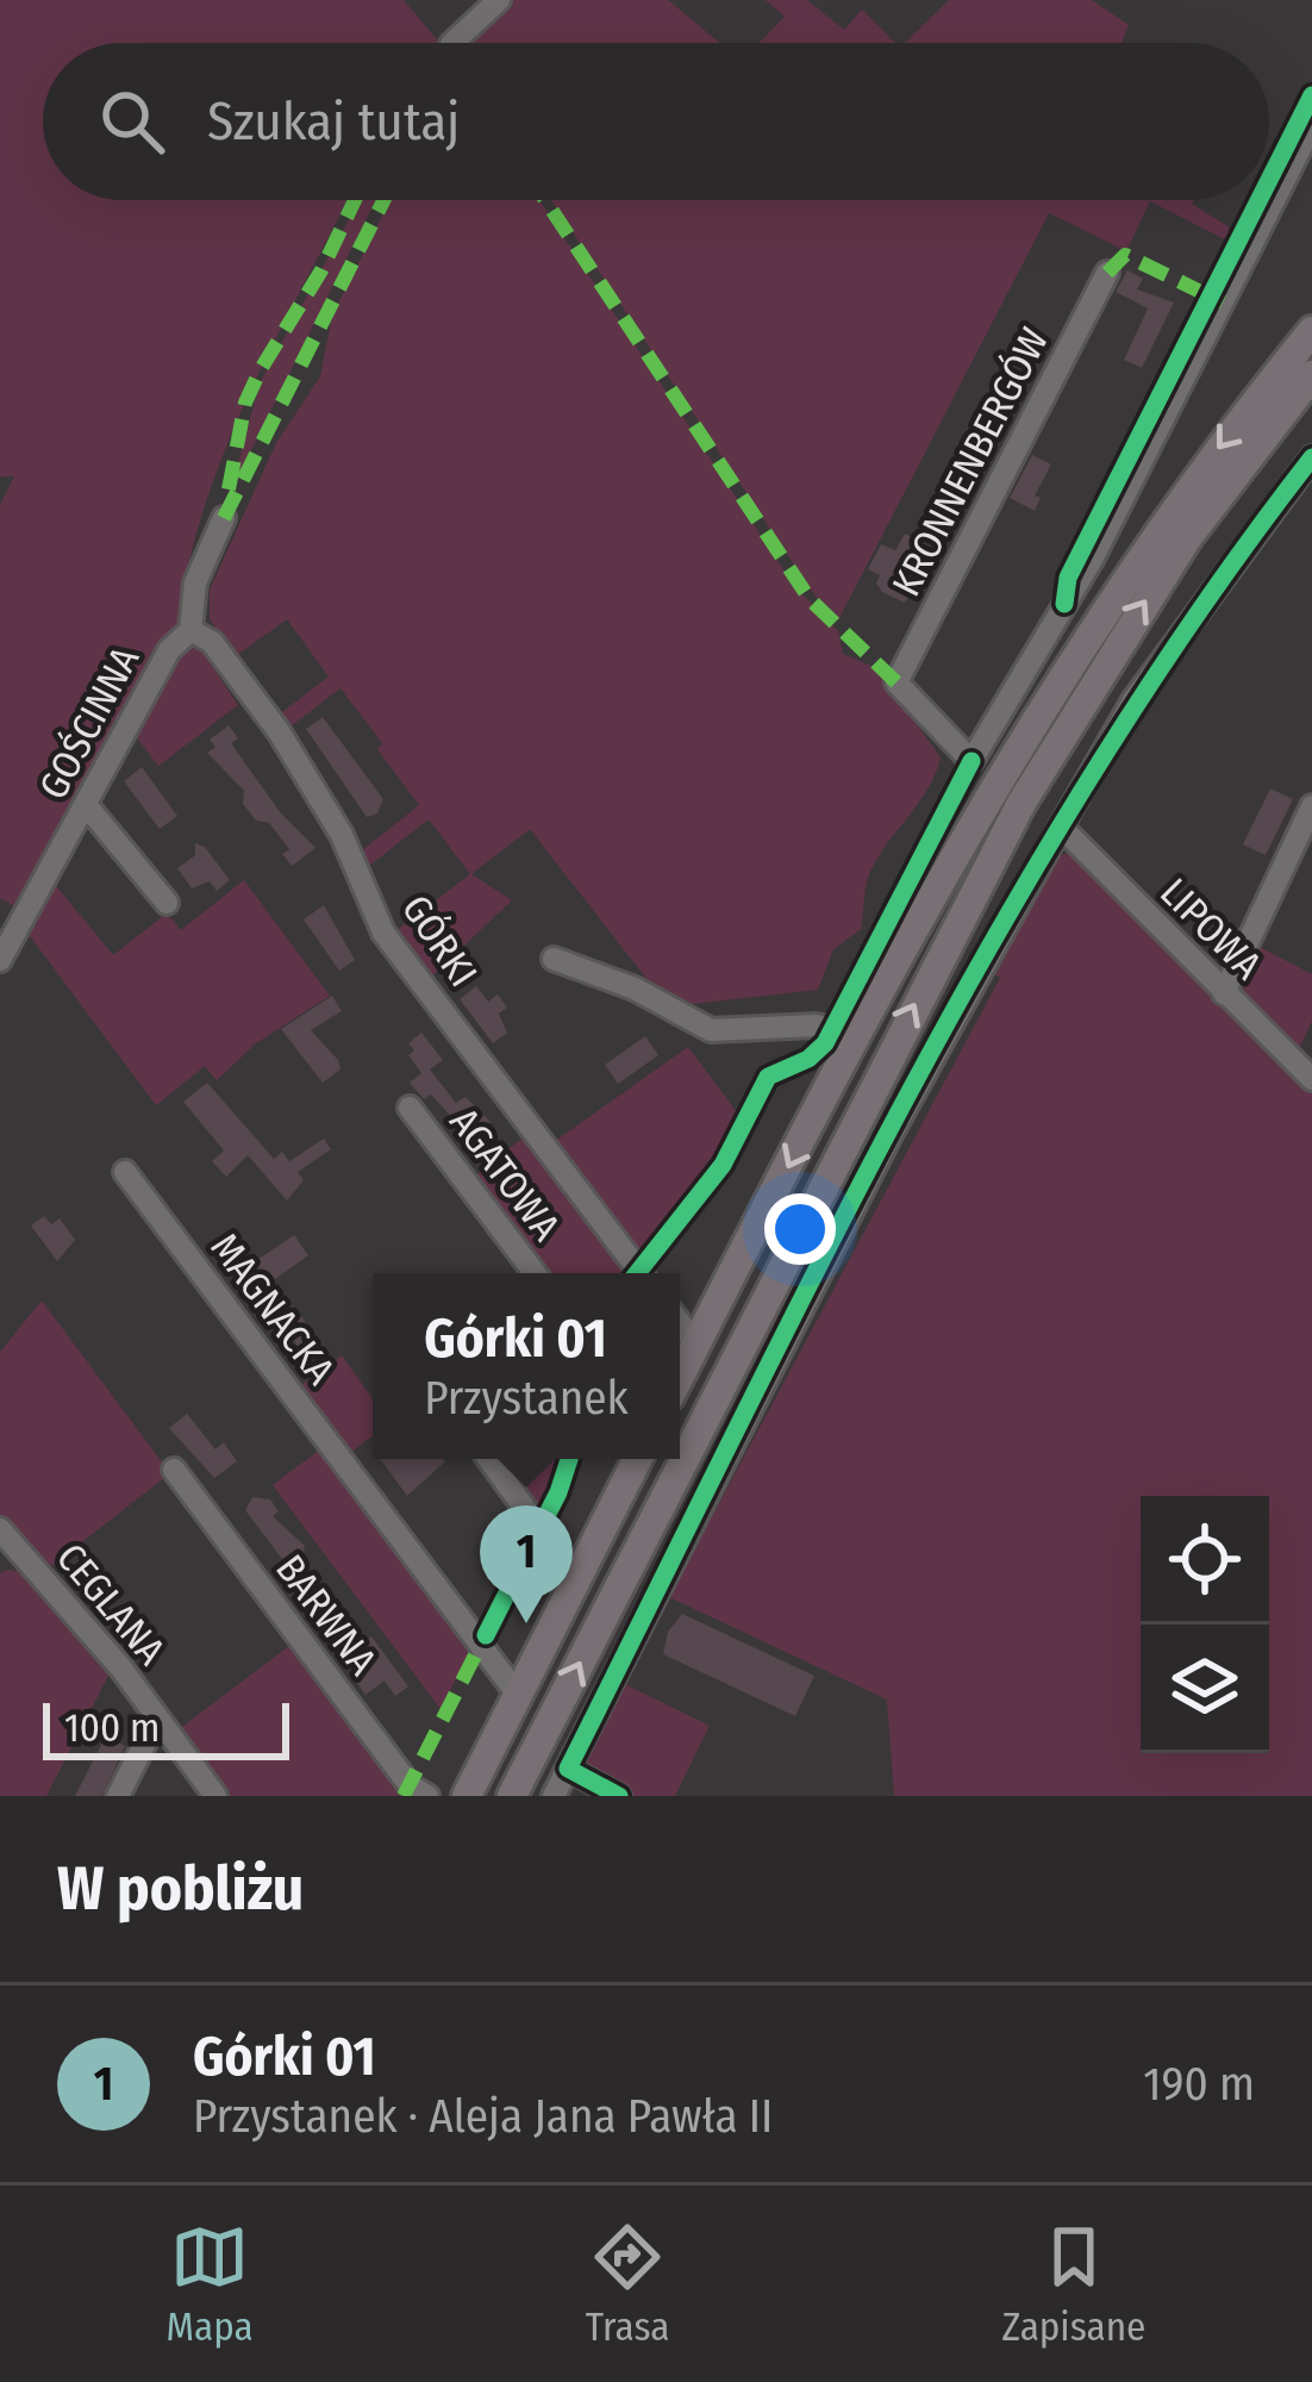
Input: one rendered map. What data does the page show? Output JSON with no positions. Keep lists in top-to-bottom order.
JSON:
{
  "streets": {
    "street": [
      "KRONNENBERGÓW",
      "GOŚCINNA",
      "LIPOWA",
      "GÓRKI",
      "AGATOWA",
      "MAGNACKA",
      "CEGLANA",
      "BARWNA"
    ]
  },
  "crossings": [
    ["GOŚCINNA", "GÓRKI"]
  ],
  "scale_bar": "100 m",
  "page": {
    "search": "Szukaj tutaj",
    "popup": ["Górki 01", "Przystanek"],
    "pins": "1",
    "scale": "100 m",
    "heading": "W pobliżu",
    "list": [
      {
        "mark": "1",
        "name": "Górki 01",
        "note": "Przystanek · Aleja Jana Pawła II",
        "value": "190 m"
      }
    ],
    "nav": ["Mapa", "Trasa", "Zapisane"]
  }
}
